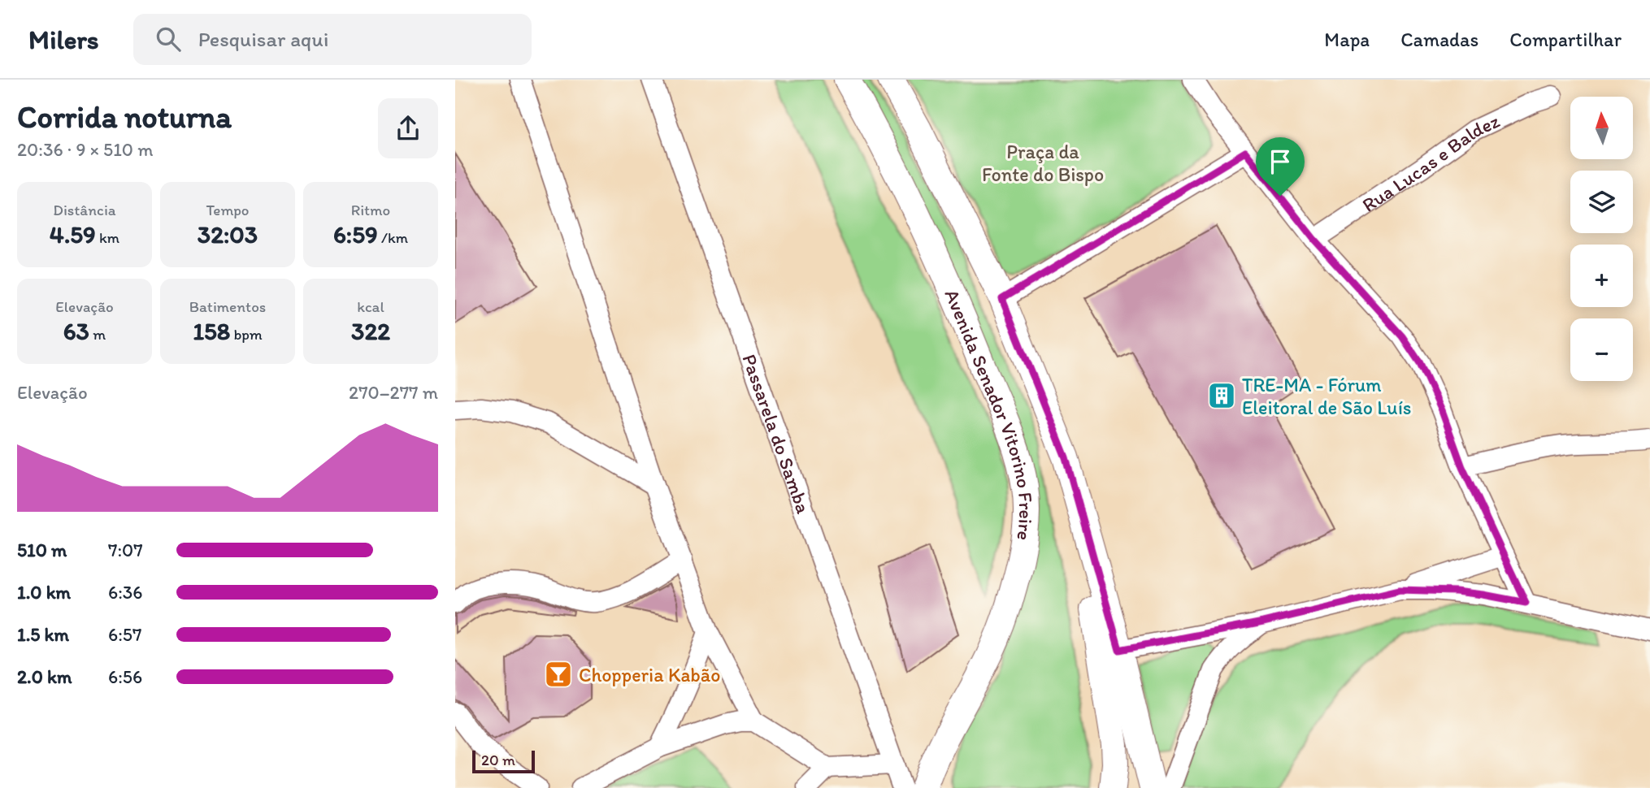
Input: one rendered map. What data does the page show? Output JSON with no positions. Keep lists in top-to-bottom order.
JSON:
{
  "streets": {
    "main road": ["Avenida Senador Vitorino Freire"],
    "street": ["Rua Lucas e Baldez", "Passarela do Samba"]
  },
  "parks": ["Praça da Fonte do Bispo"],
  "places": {
    "building": ["TRE-MA - Fórum Eleitoral de São Luís"],
    "bar": ["Chopperia Kabão"]
  },
  "scale_bar": "20 m",
  "north": "top",
  "page": {
    "header": "Milers",
    "search": "Pesquisar aqui",
    "nav": ["Mapa", "Camadas", "Compartilhar"],
    "heading": ["Corrida noturna", "20:36 · 9 × 510 m"],
    "map_buttons": ["+", "−"],
    "stats": [
      ["Distância", "4.59 km"],
      ["Tempo", "32:03"],
      ["Ritmo", "6:59 /km"],
      ["Elevação", "63 m"],
      ["Batimentos", "158 bpm"],
      ["kcal", "322"]
    ],
    "chart": ["Elevação", "270–277 m"],
    "list": [
      {
        "name": "510 m",
        "note": "7:07"
      },
      {
        "name": "1.0 km",
        "note": "6:36"
      },
      {
        "name": "1.5 km",
        "note": "6:57"
      },
      {
        "name": "2.0 km",
        "note": "6:56"
      }
    ],
    "scale": "20 m"
  }
}
